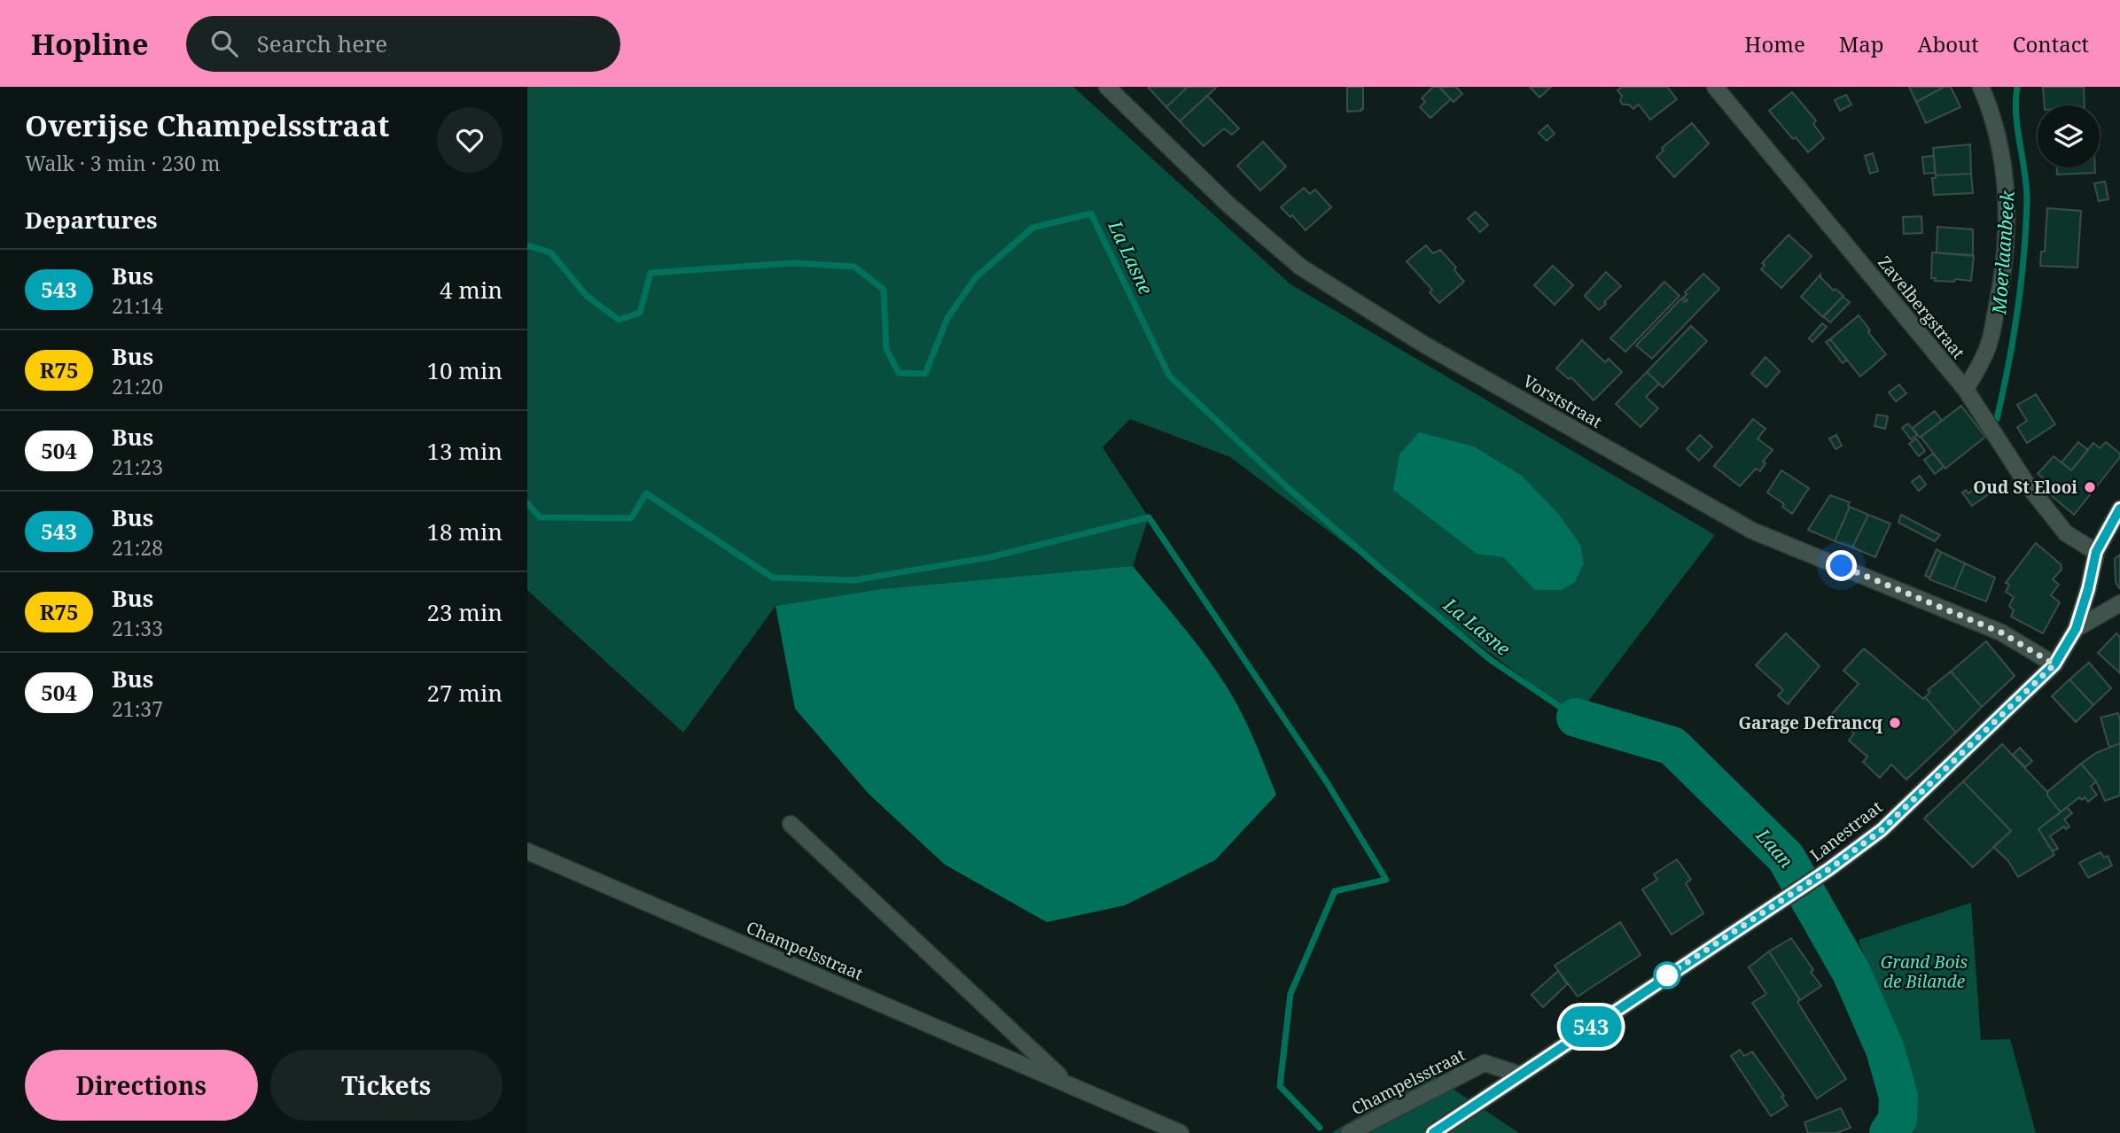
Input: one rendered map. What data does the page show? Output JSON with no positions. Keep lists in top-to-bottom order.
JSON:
{
  "streets": {
    "street": [
      "Zavelbergstraat",
      "Vorststraat",
      "Lanestraat",
      "Champelsstraat"
    ]
  },
  "crossings": [
    ["Zavelbergstraat", "Lanestraat"],
    ["Vorststraat", "Lanestraat"],
    ["Lanestraat", "Champelsstraat"]
  ],
  "water": ["Moerlaanbeek", "La Lasne", "Laan"],
  "parks": ["Grand Bois de Bilande"],
  "places": ["Oud St Elooi", "Garage Defrancq"],
  "lines": ["bus line 543"],
  "page": {
    "header": "Hopline",
    "search": "Search here",
    "nav": [
      "Home",
      "Map",
      "About",
      "Contact"
    ],
    "heading": [
      ["Overijse Champelsstraat", "Walk · 3 min · 230 m"],
      "Departures"
    ],
    "on_map": "543",
    "list": [
      {
        "mark": "543",
        "name": "Bus",
        "note": "21:14",
        "value": "4 min"
      },
      {
        "mark": "R75",
        "name": "Bus",
        "note": "21:20",
        "value": "10 min"
      },
      {
        "mark": "504",
        "name": "Bus",
        "note": "21:23",
        "value": "13 min"
      },
      {
        "mark": "543",
        "name": "Bus",
        "note": "21:28",
        "value": "18 min"
      },
      {
        "mark": "R75",
        "name": "Bus",
        "note": "21:33",
        "value": "23 min"
      },
      {
        "mark": "504",
        "name": "Bus",
        "note": "21:37",
        "value": "27 min"
      }
    ],
    "buttons": ["Directions", "Tickets"]
  }
}
